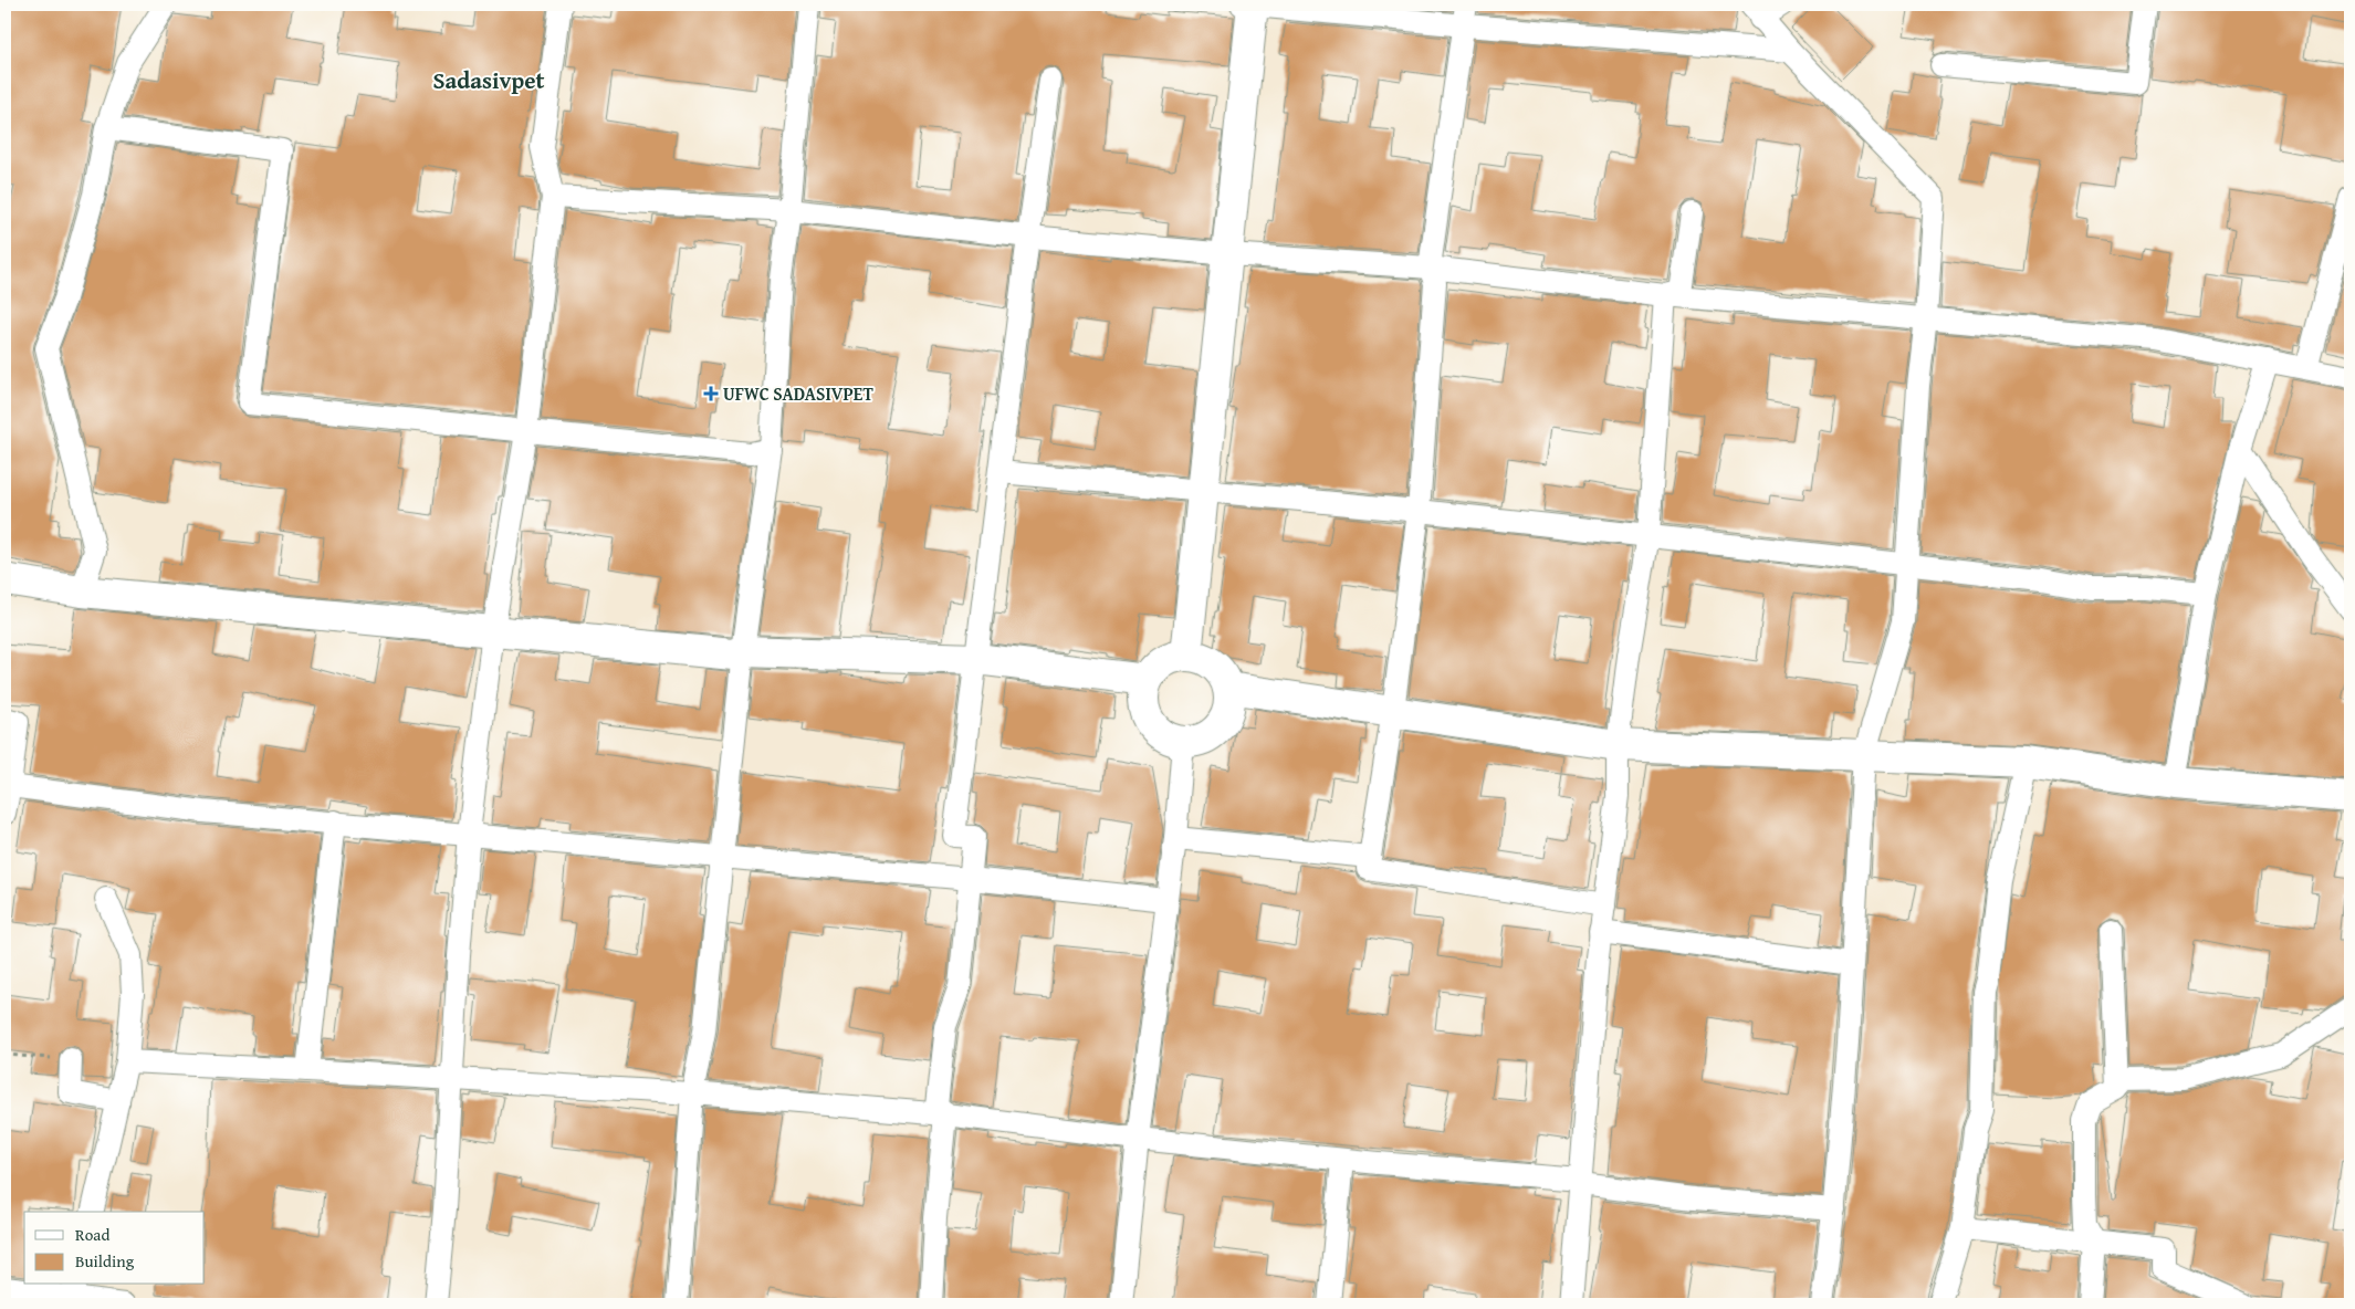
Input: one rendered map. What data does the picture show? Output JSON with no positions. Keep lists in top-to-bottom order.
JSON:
{
  "districts": ["Sadasivpet"],
  "places": {
    "health": ["UFWC SADASIVPET"]
  },
  "legend": ["Road", "Building"]
}
